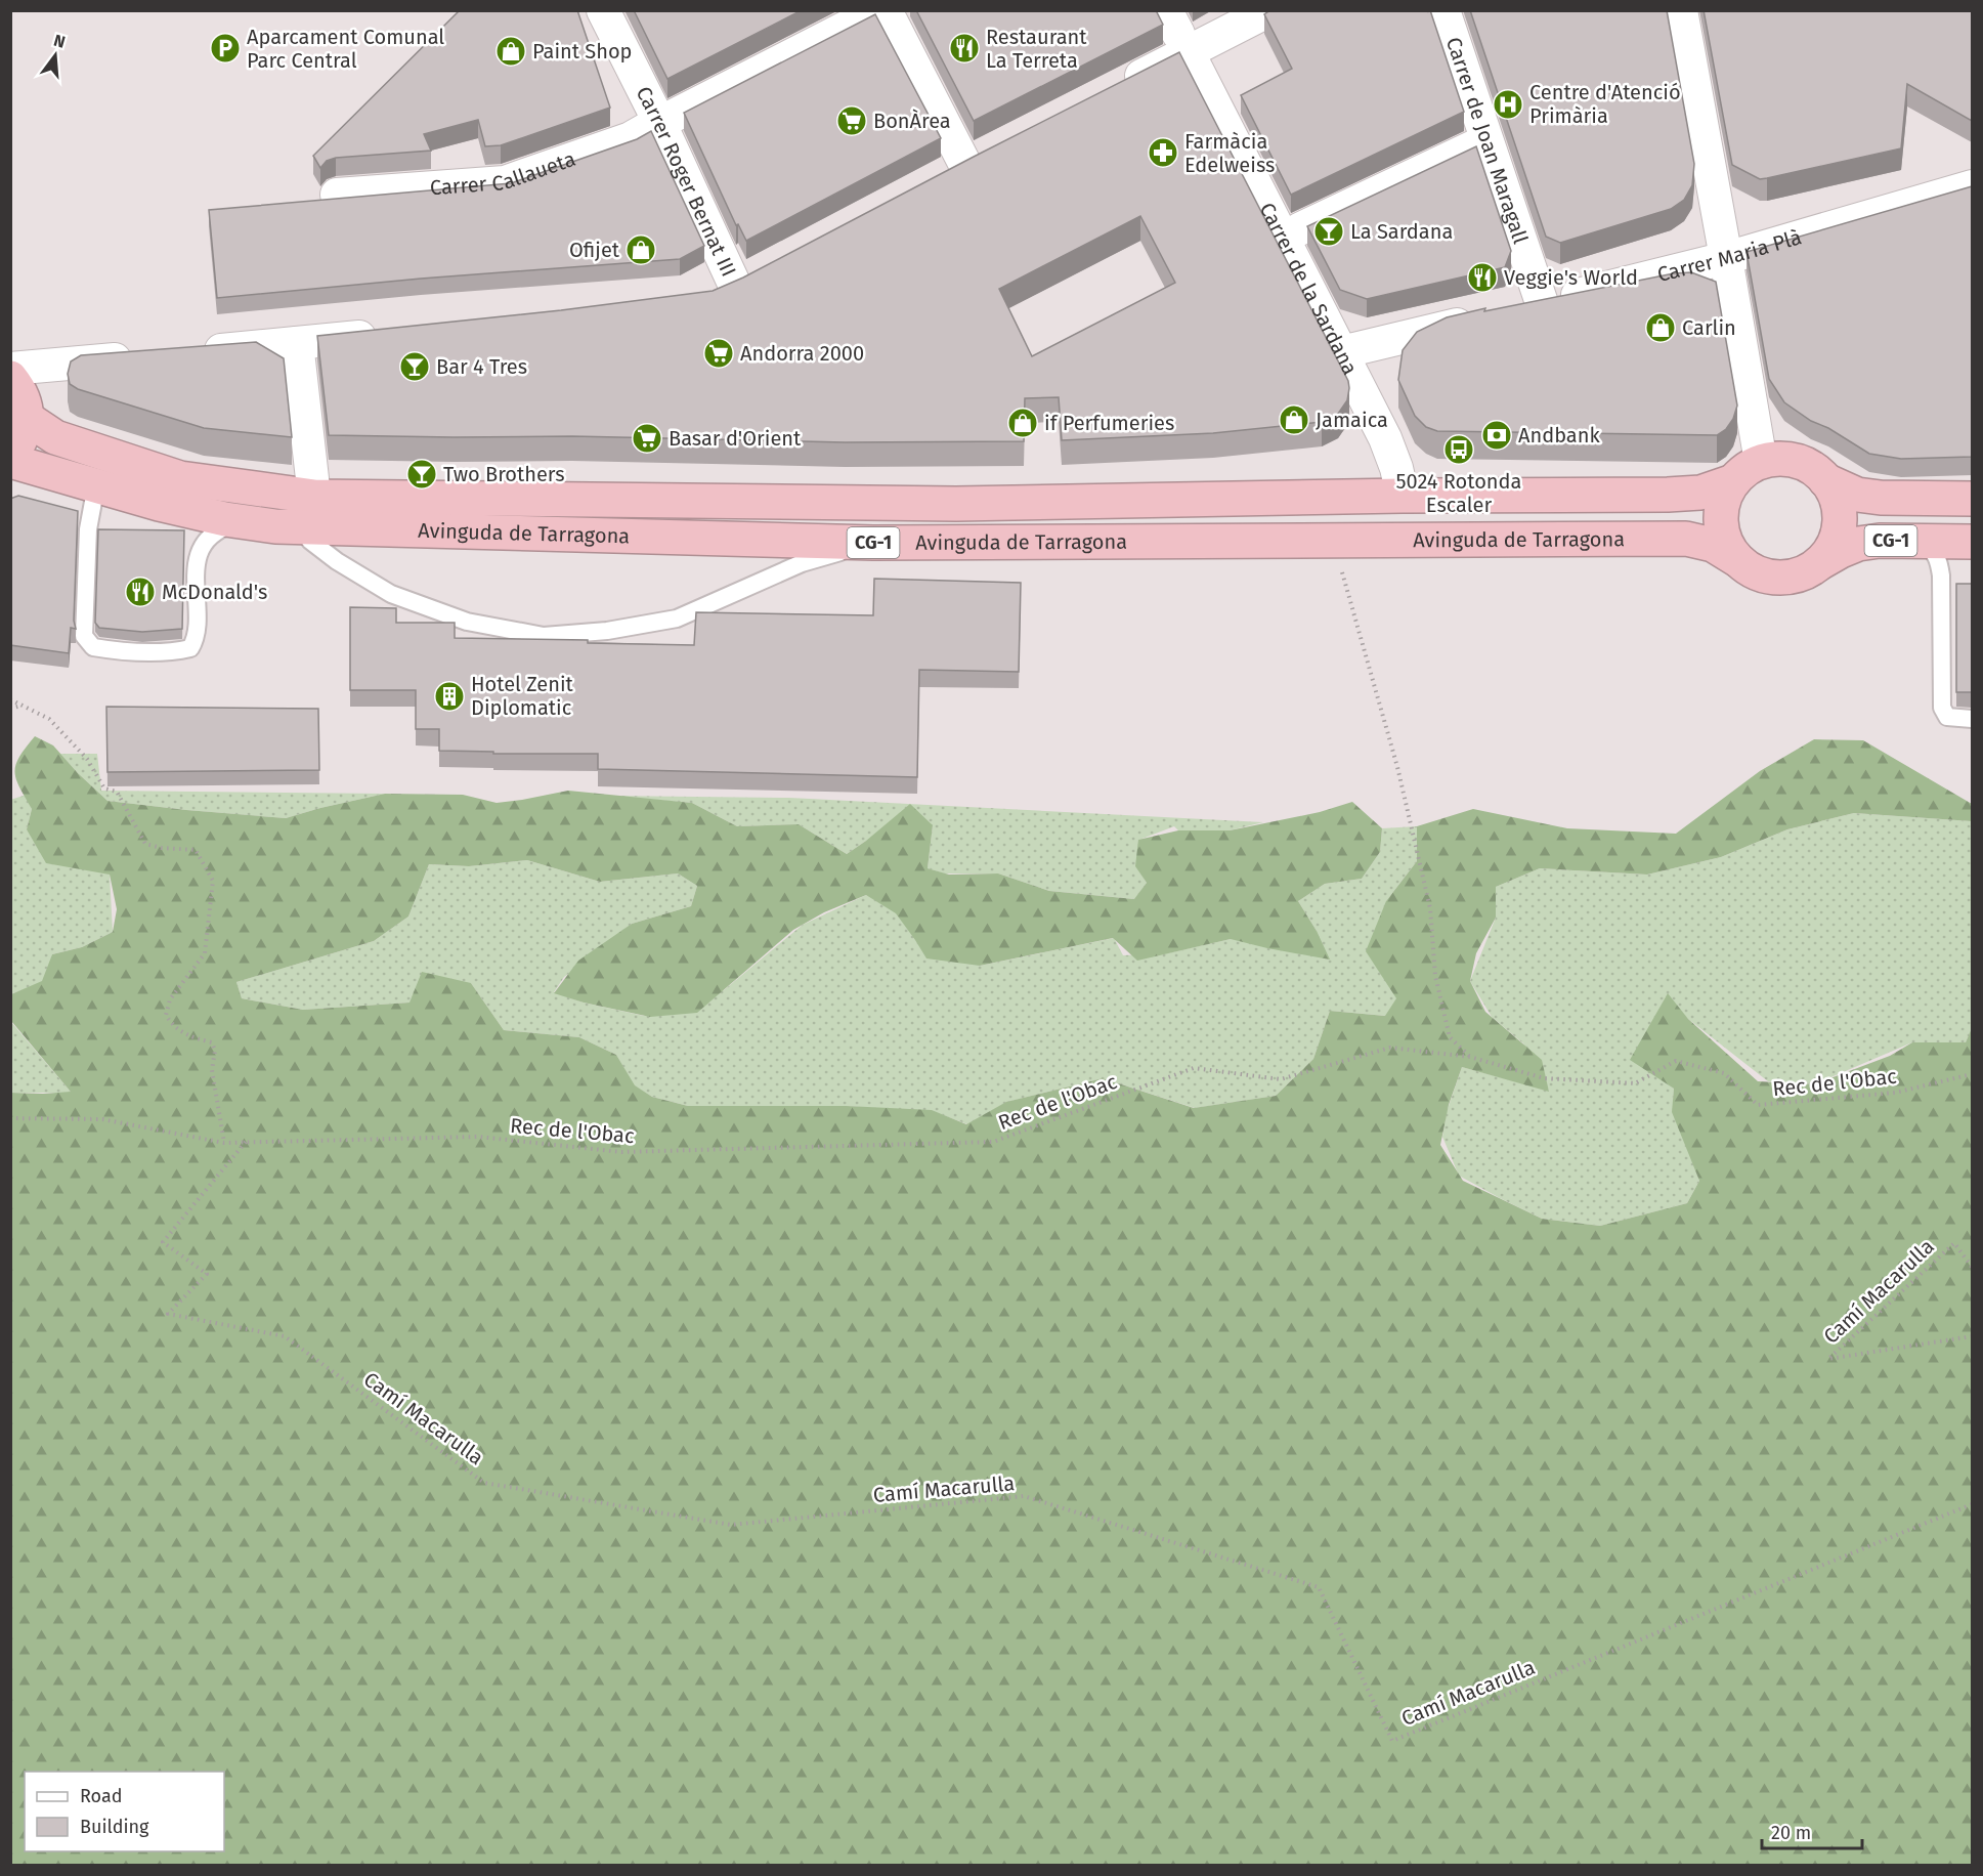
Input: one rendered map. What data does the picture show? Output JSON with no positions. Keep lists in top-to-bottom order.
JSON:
{
  "streets": {
    "highway": ["Avinguda de Tarragona", "CG-1"],
    "street": [
      "Carrer de Joan Maragall",
      "Carrer Callaueta",
      "Carrer Roger Bernat III",
      "Carrer Maria Plà",
      "Carrer de la Sardana"
    ],
    "path": ["Rec de l'Obac", "Camí Macarulla"]
  },
  "crossings": [
    ["Carrer de Joan Maragall", "Carrer Maria Plà"],
    ["Carrer Callaueta", "Carrer Roger Bernat III"],
    ["Carrer de la Sardana", "Avinguda de Tarragona"],
    ["Avinguda de Tarragona", "CG-1"],
    ["Rec de l'Obac", "Camí Macarulla"]
  ],
  "places": {
    "parking": ["Aparcament Comunal Parc Central"],
    "restaurant": ["Restaurant La Terreta", "Veggie's World", "McDonald's"],
    "shop": [
      "Paint Shop",
      "Ofijet",
      "Carlin",
      "Jamaica",
      "if Perfumeries"
    ],
    "hospital": ["Centre d'Atenció Primària"],
    "supermarket": ["BonÀrea", "Andorra 2000", "Basar d'Orient"],
    "pharmacy": ["Farmàcia Edelweiss"],
    "bar": ["La Sardana", "Bar 4 Tres", "Two Brothers"],
    "bank": ["Andbank"],
    "bus stop": ["5024 Rotonda Escaler"],
    "building": ["Hotel Zenit Diplomatic"]
  },
  "legend": ["Road", "Building"],
  "scale_bar": "20 m",
  "north": "top"
}
